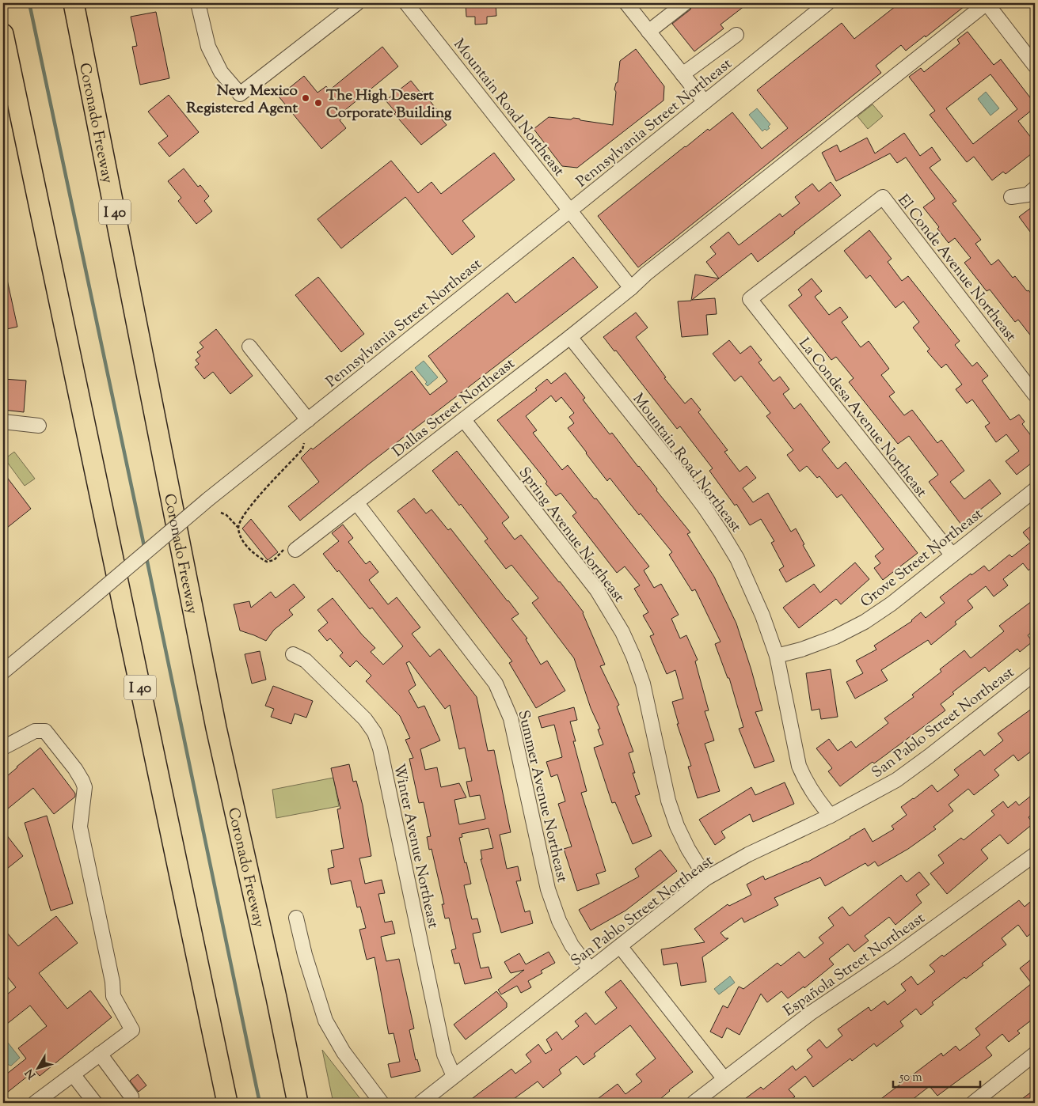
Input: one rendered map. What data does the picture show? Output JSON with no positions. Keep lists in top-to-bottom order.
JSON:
{
  "streets": {
    "highway": ["Coronado Freeway", "I 40"],
    "street": [
      "Mountain Road Northeast",
      "Pennsylvania Street Northeast",
      "El Conde Avenue Northeast",
      "Dallas Street Northeast",
      "La Condesa Avenue Northeast",
      "Spring Avenue Northeast",
      "Grove Street Northeast",
      "San Pablo Street Northeast",
      "Summer Avenue Northeast",
      "Winter Avenue Northeast",
      "Española Street Northeast"
    ]
  },
  "crossings": [
    ["Mountain Road Northeast", "Pennsylvania Street Northeast"],
    ["Mountain Road Northeast", "Dallas Street Northeast"],
    ["Mountain Road Northeast", "Grove Street Northeast"],
    ["Mountain Road Northeast", "San Pablo Street Northeast"],
    ["El Conde Avenue Northeast", "La Condesa Avenue Northeast"],
    ["Dallas Street Northeast", "Spring Avenue Northeast"],
    ["Dallas Street Northeast", "Summer Avenue Northeast"],
    ["La Condesa Avenue Northeast", "Grove Street Northeast"],
    ["Spring Avenue Northeast", "San Pablo Street Northeast"],
    ["San Pablo Street Northeast", "Summer Avenue Northeast"],
    ["San Pablo Street Northeast", "Winter Avenue Northeast"]
  ],
  "places": ["New Mexico Registered Agent", "The High Desert Corporate Building"],
  "scale_bar": "50 m",
  "north": "bottom left"
}
